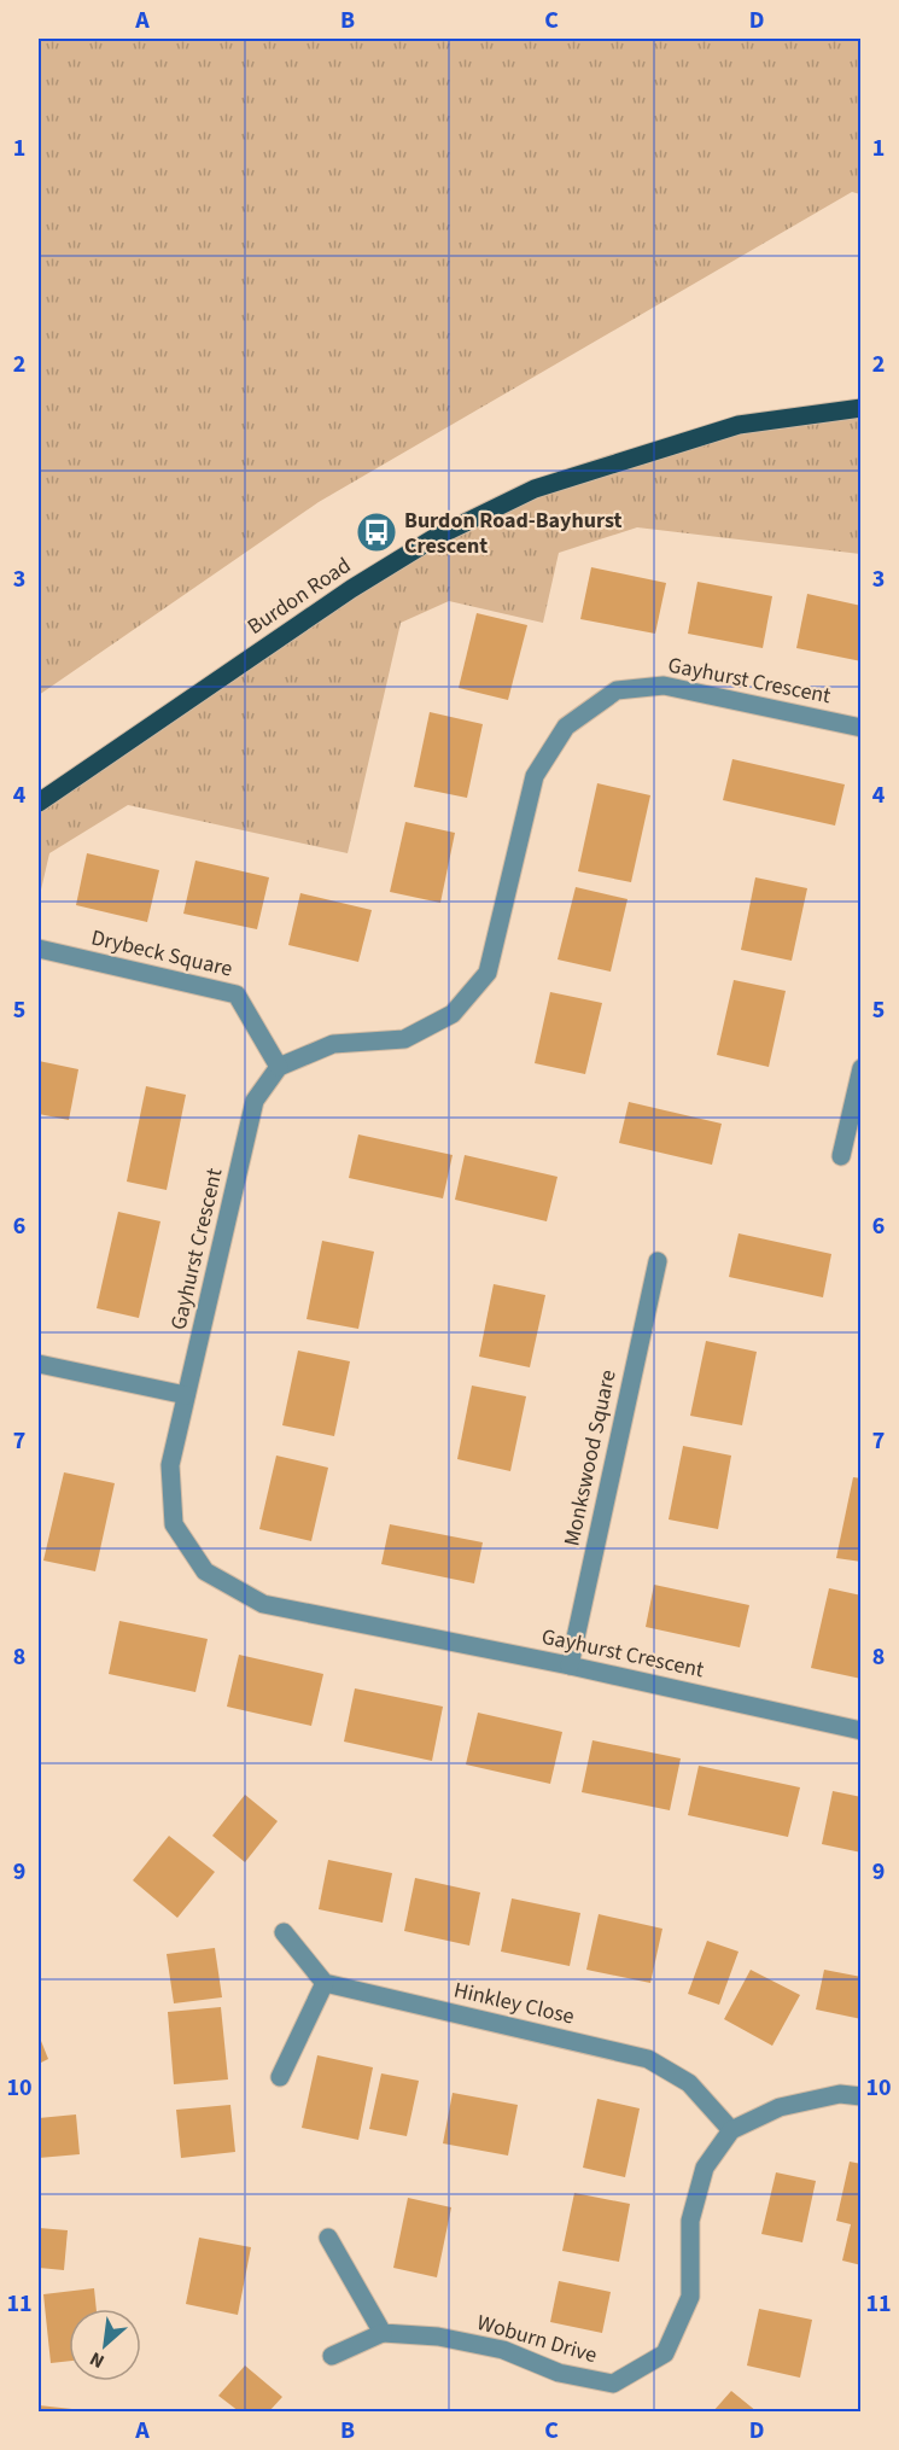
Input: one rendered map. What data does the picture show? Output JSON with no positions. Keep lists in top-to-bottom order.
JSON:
{
  "streets": {
    "main road": ["Burdon Road"],
    "street": [
      "Gayhurst Crescent",
      "Drybeck Square",
      "Monkswood Square",
      "Hinkley Close",
      "Woburn Drive"
    ]
  },
  "crossings": [
    ["Gayhurst Crescent", "Drybeck Square"],
    ["Gayhurst Crescent", "Monkswood Square"],
    ["Hinkley Close", "Woburn Drive"]
  ],
  "places": {
    "bus stop": ["Burdon Road-Bayhurst Crescent"]
  },
  "north": "bottom left",
  "grid": {
    "columns": [
      "A",
      "B",
      "C",
      "D"
    ],
    "rows": [
      "1",
      "2",
      "3",
      "4",
      "5",
      "6",
      "7",
      "8",
      "9",
      "10",
      "11"
    ]
  }
}
